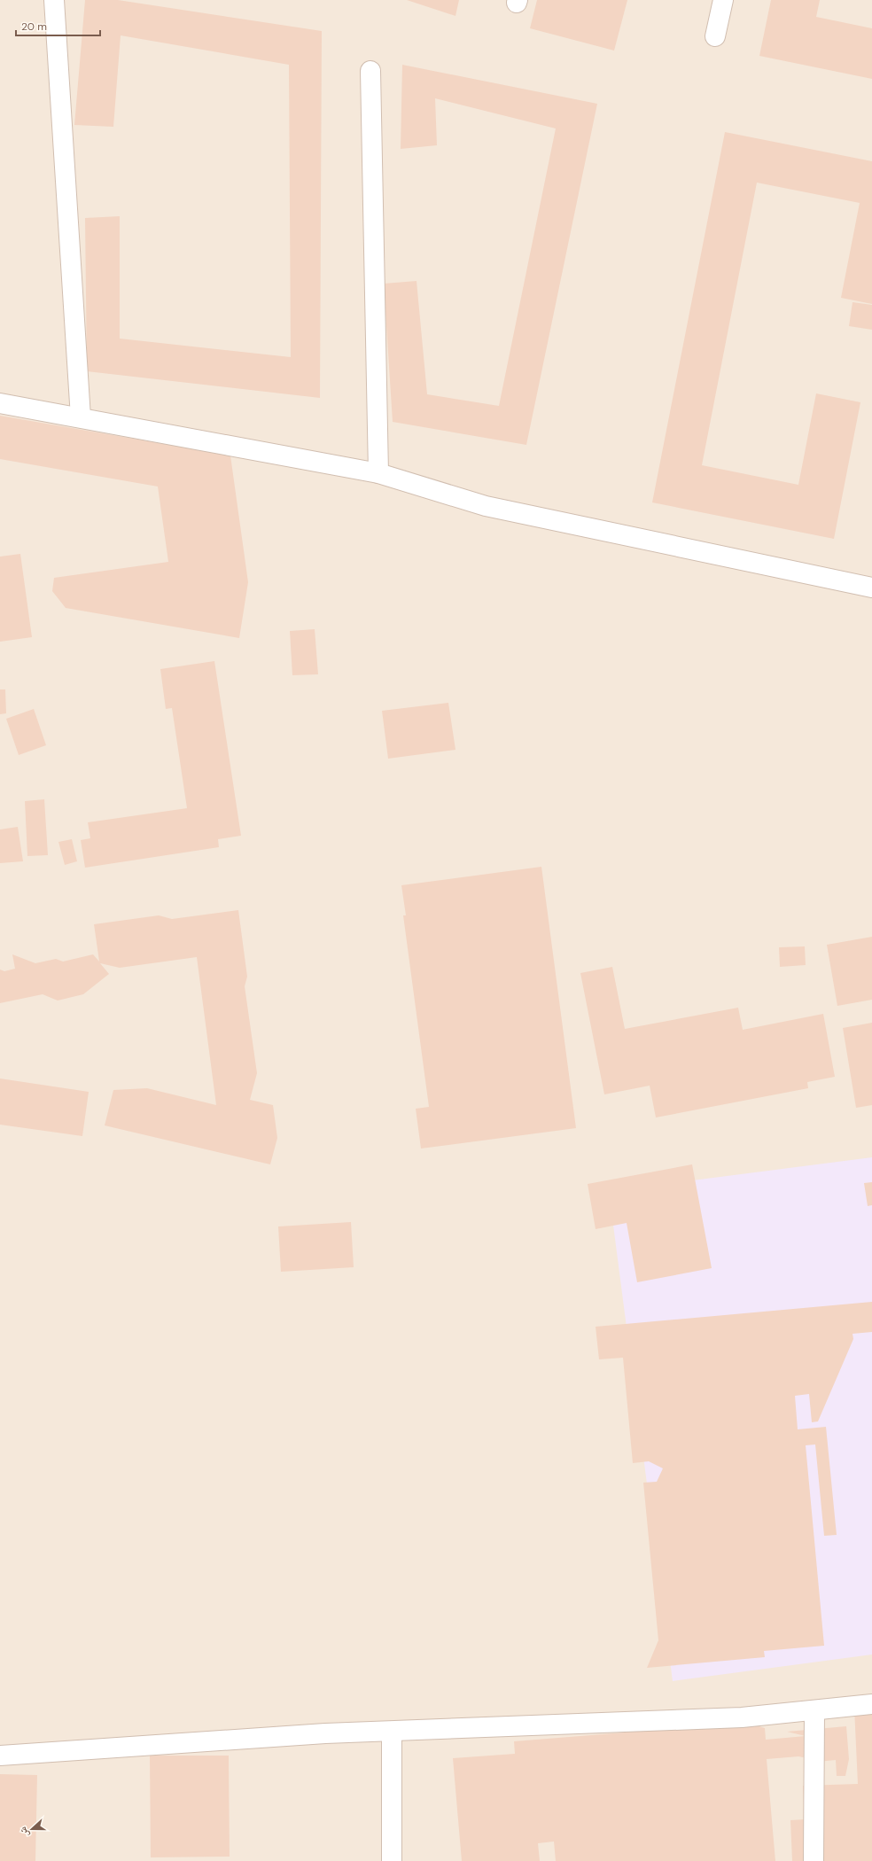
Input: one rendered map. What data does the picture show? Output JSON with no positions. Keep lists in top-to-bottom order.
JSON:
{
  "scale_bar": "20 m",
  "north": "left"
}
